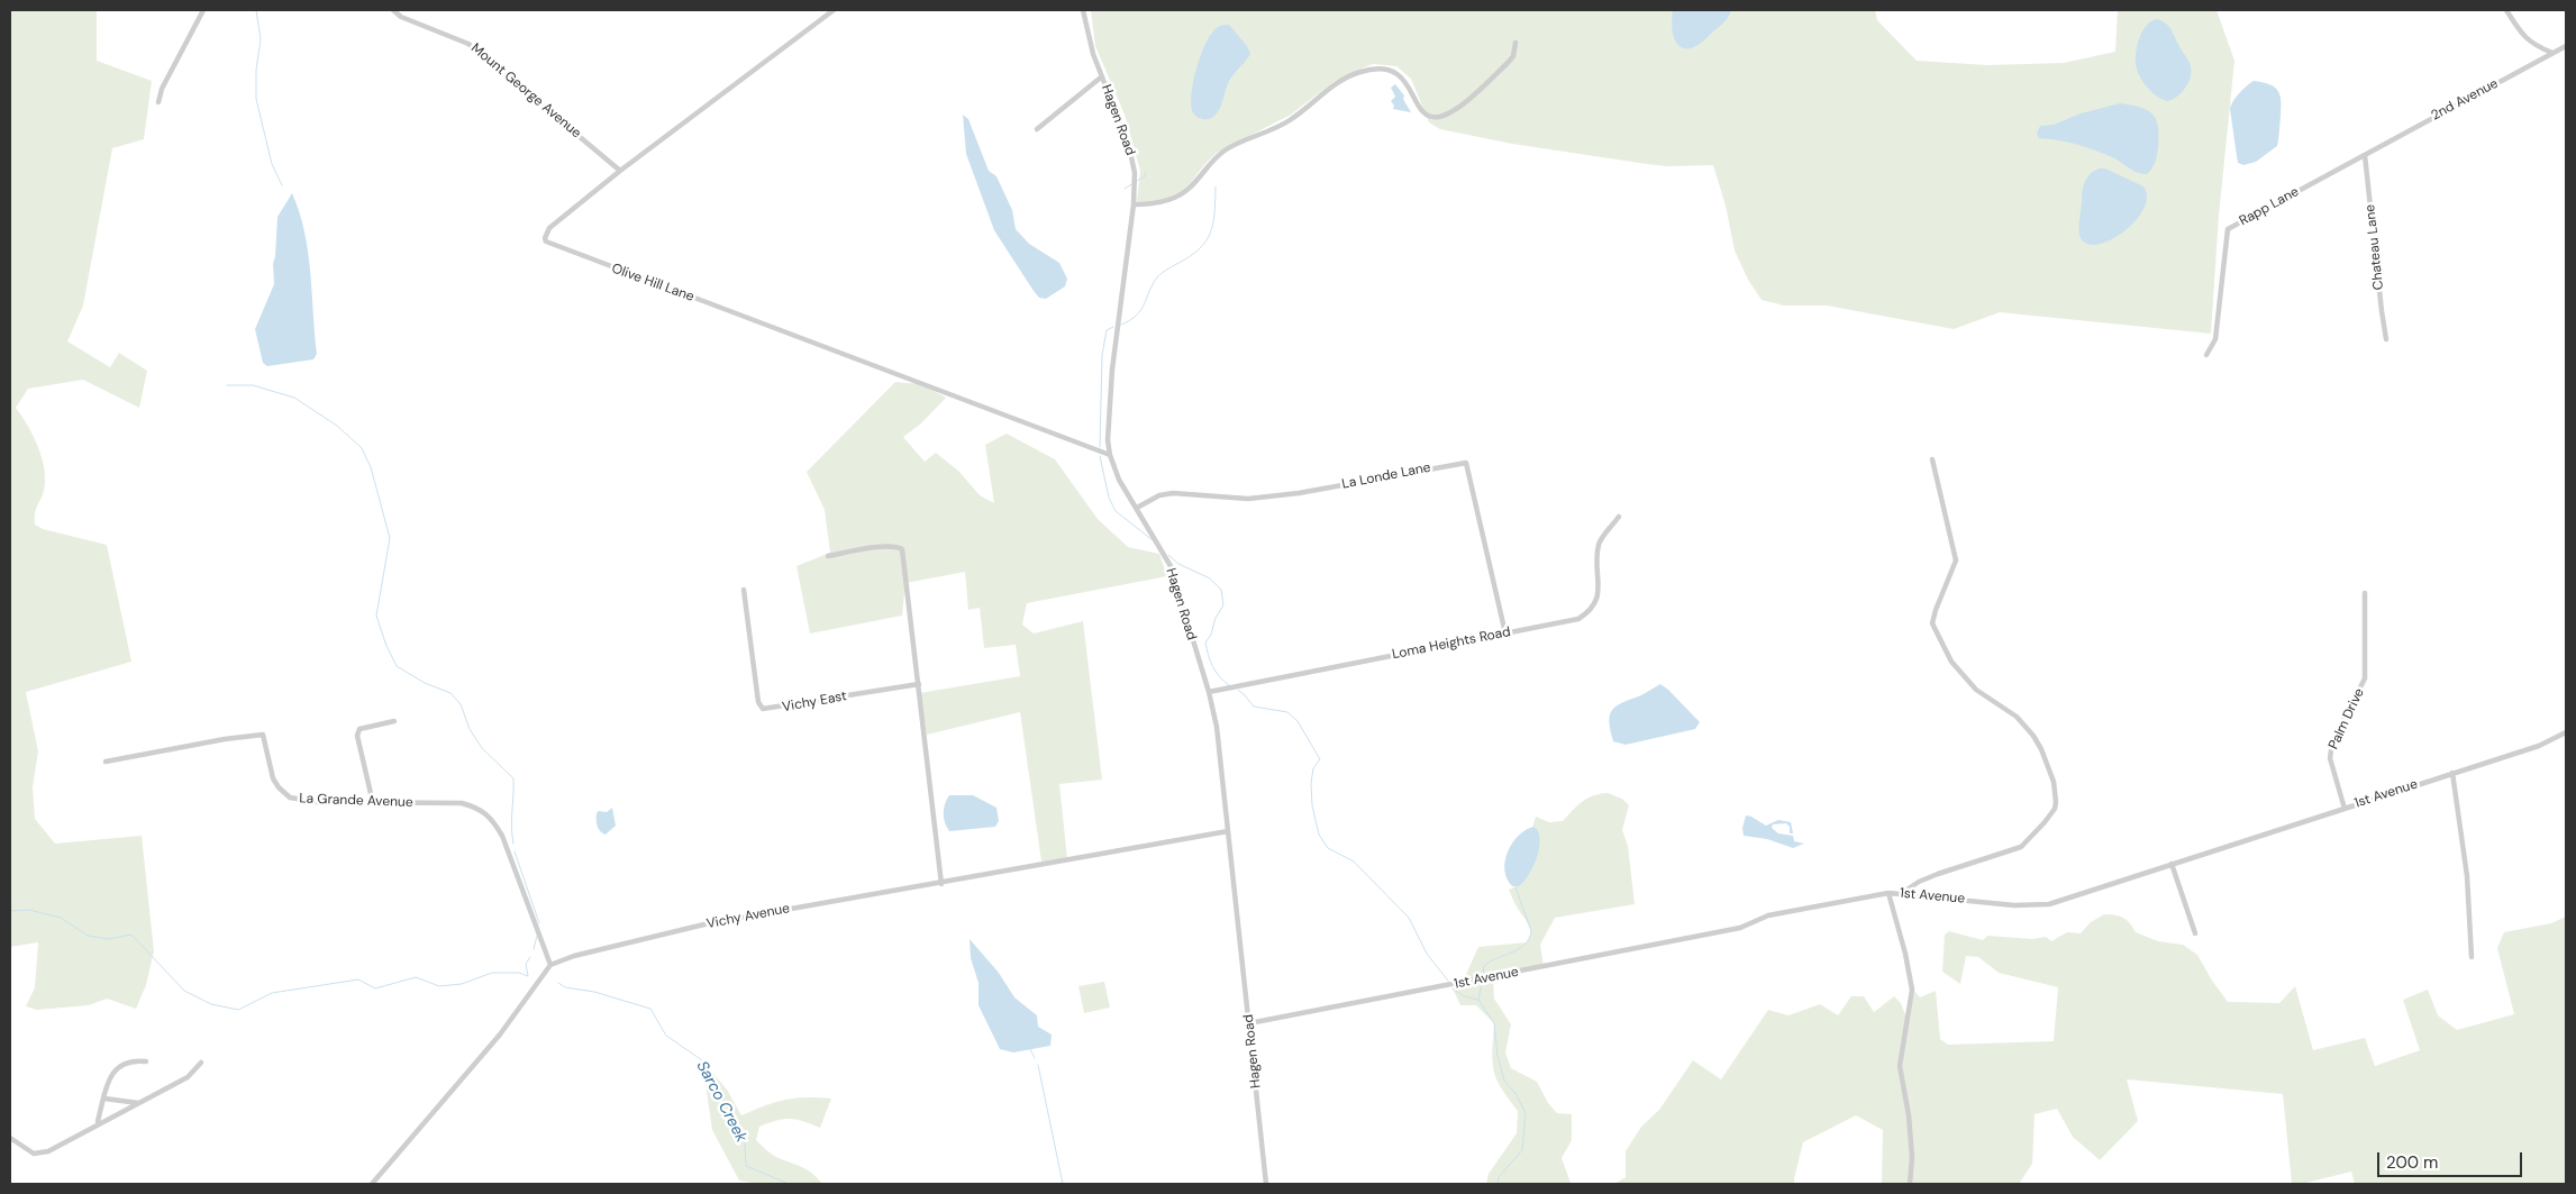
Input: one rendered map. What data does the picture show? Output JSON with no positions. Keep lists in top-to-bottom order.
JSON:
{
  "streets": {
    "street": [
      "Mount George Avenue",
      "2nd Avenue",
      "Hagen Road",
      "Rapp Lane",
      "Chateau Lane",
      "Olive Hill Lane",
      "La Londe Lane",
      "Loma Heights Road",
      "Vichy East",
      "Palm Drive",
      "1st Avenue",
      "La Grande Avenue",
      "Vichy Avenue"
    ]
  },
  "crossings": [
    ["Mount George Avenue", "Olive Hill Lane"],
    ["2nd Avenue", "Rapp Lane"],
    ["2nd Avenue", "Chateau Lane"],
    ["Hagen Road", "Olive Hill Lane"],
    ["Hagen Road", "La Londe Lane"],
    ["Hagen Road", "Loma Heights Road"],
    ["Hagen Road", "1st Avenue"],
    ["Hagen Road", "Vichy Avenue"],
    ["Rapp Lane", "Chateau Lane"],
    ["La Londe Lane", "Loma Heights Road"],
    ["Palm Drive", "1st Avenue"],
    ["La Grande Avenue", "Vichy Avenue"]
  ],
  "water": ["Sarco Creek"],
  "scale_bar": "200 m"
}
